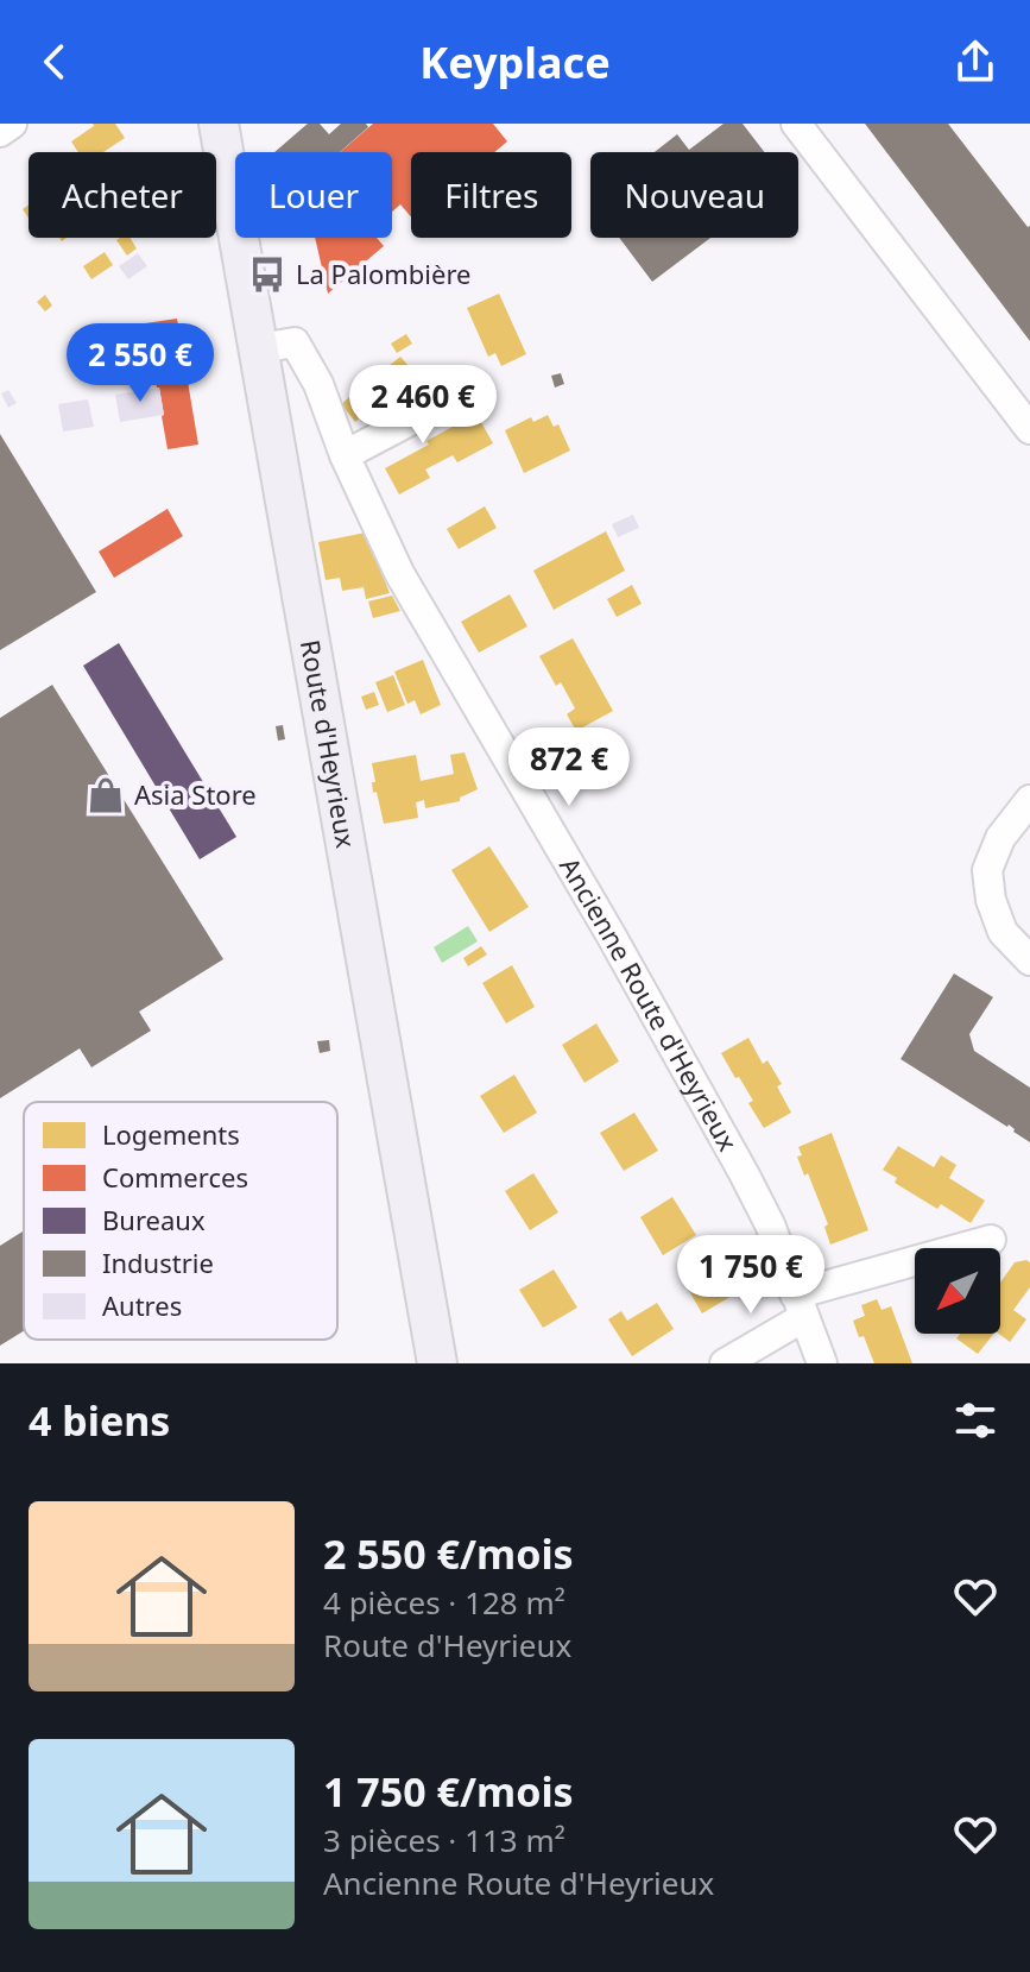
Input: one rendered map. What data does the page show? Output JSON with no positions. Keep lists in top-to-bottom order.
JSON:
{
  "streets": {
    "main road": ["Route d'Heyrieux"],
    "street": ["Ancienne Route d'Heyrieux"]
  },
  "crossings": [
    ["Route d'Heyrieux", "Ancienne Route d'Heyrieux"]
  ],
  "places": {
    "bus stop": ["La Palombière"],
    "shop": ["Asia Store"]
  },
  "legend": [
    "Logements",
    "Commerces",
    "Bureaux",
    "Industrie",
    "Autres"
  ],
  "north": "bottom left",
  "page": {
    "header": "Keyplace",
    "chip": [
      "Acheter",
      "Louer",
      "Filtres",
      "Nouveau"
    ],
    "price": [
      "2 550 €",
      "2 460 €",
      "872 €",
      "1 750 €"
    ],
    "heading": "4 biens",
    "list": [
      {
        "name": "2 550 €/mois",
        "note": "4 pièces · 128 m² · Route d'Heyrieux"
      },
      {
        "name": "1 750 €/mois",
        "note": "3 pièces · 113 m² · Ancienne Route d'Heyrieux"
      }
    ]
  }
}
